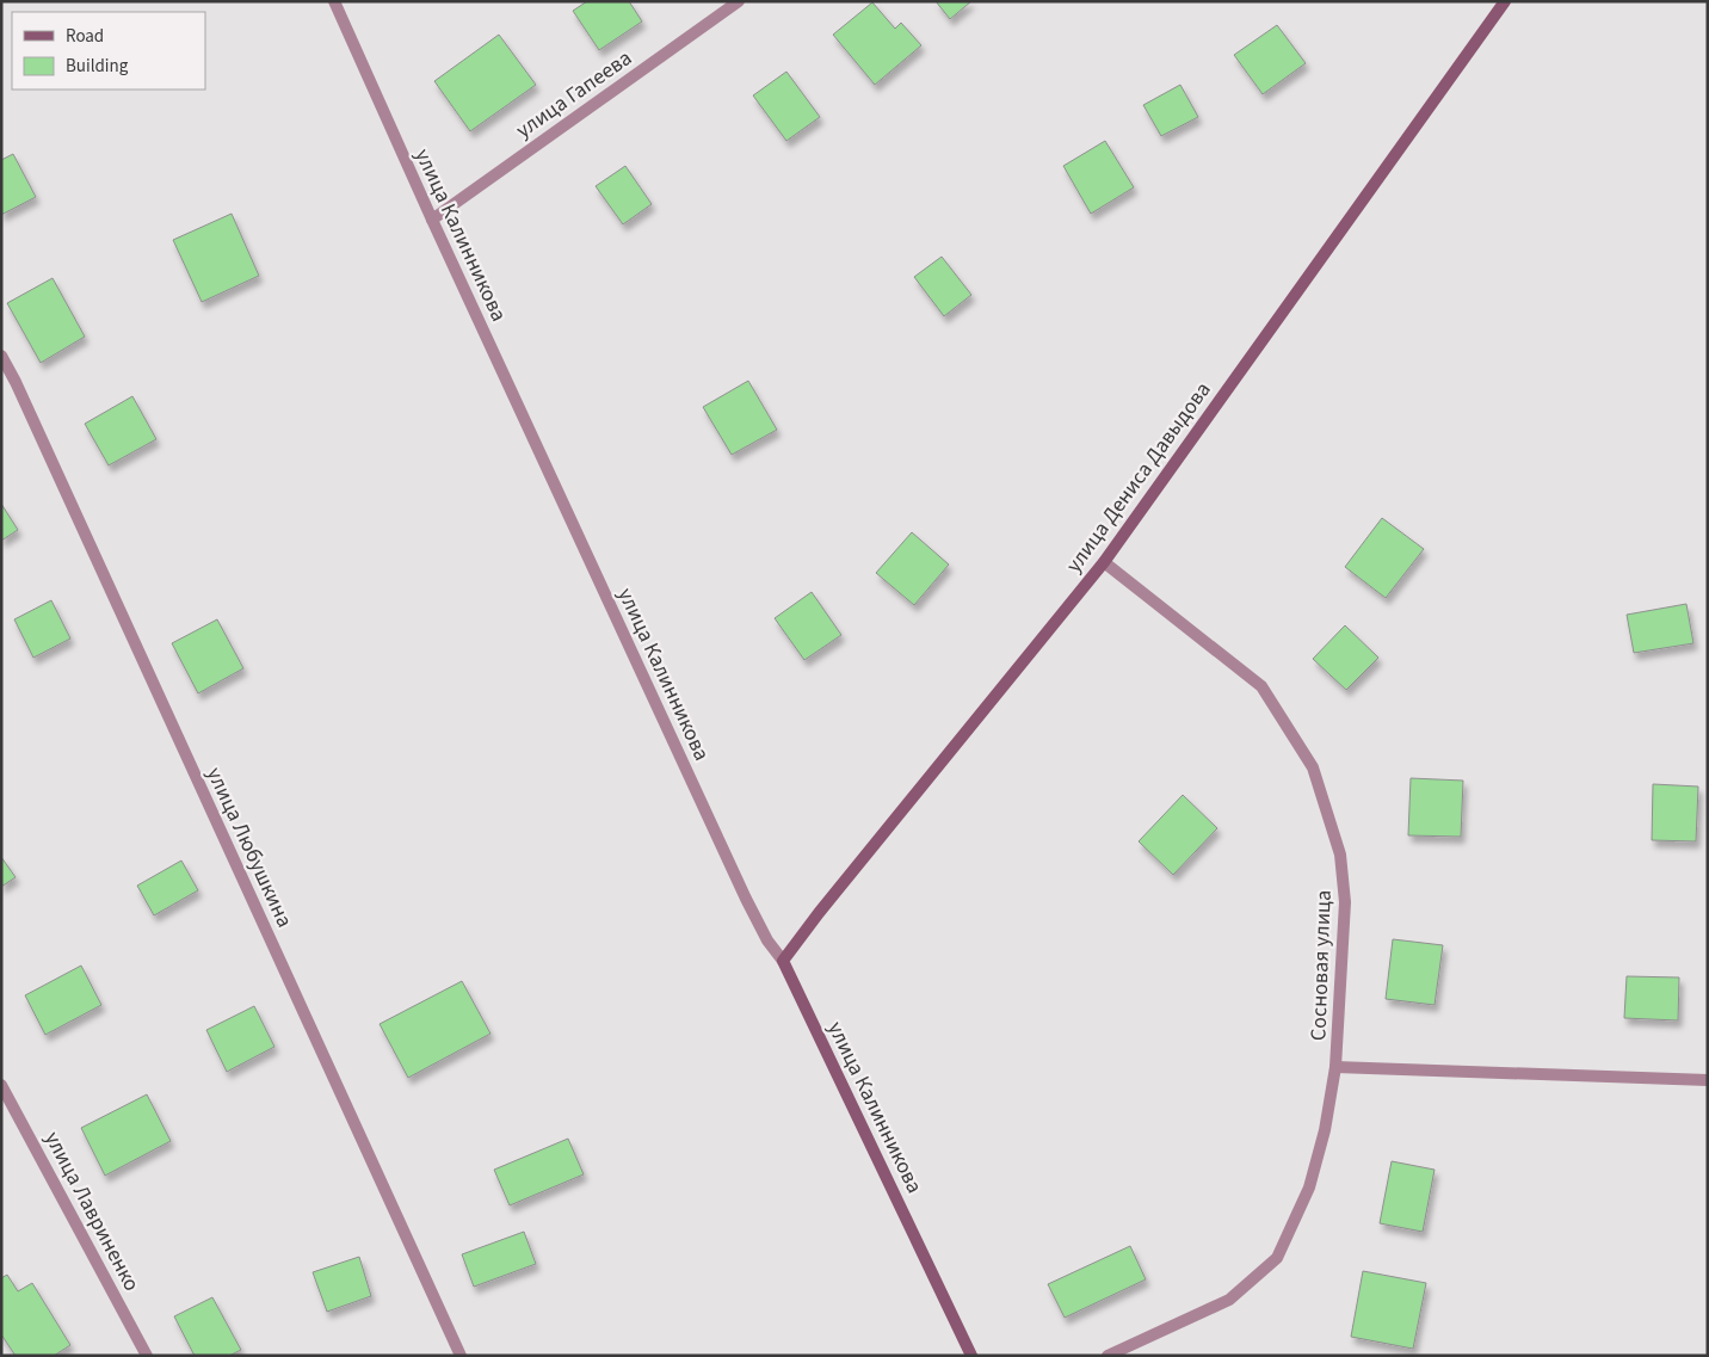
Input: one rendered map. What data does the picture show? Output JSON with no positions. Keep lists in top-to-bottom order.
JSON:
{
  "streets": {
    "main road": ["улица Калинникова", "улица Дениса Давыдова"],
    "street": [
      "улица Гапеева",
      "улица Любушкина",
      "Сосновая улица",
      "улица Лавриненко"
    ]
  },
  "crossings": [
    ["улица Гапеева", "улица Калинникова"],
    ["улица Калинникова", "улица Дениса Давыдова"],
    ["улица Дениса Давыдова", "Сосновая улица"]
  ],
  "legend": ["Road", "Building"]
}
